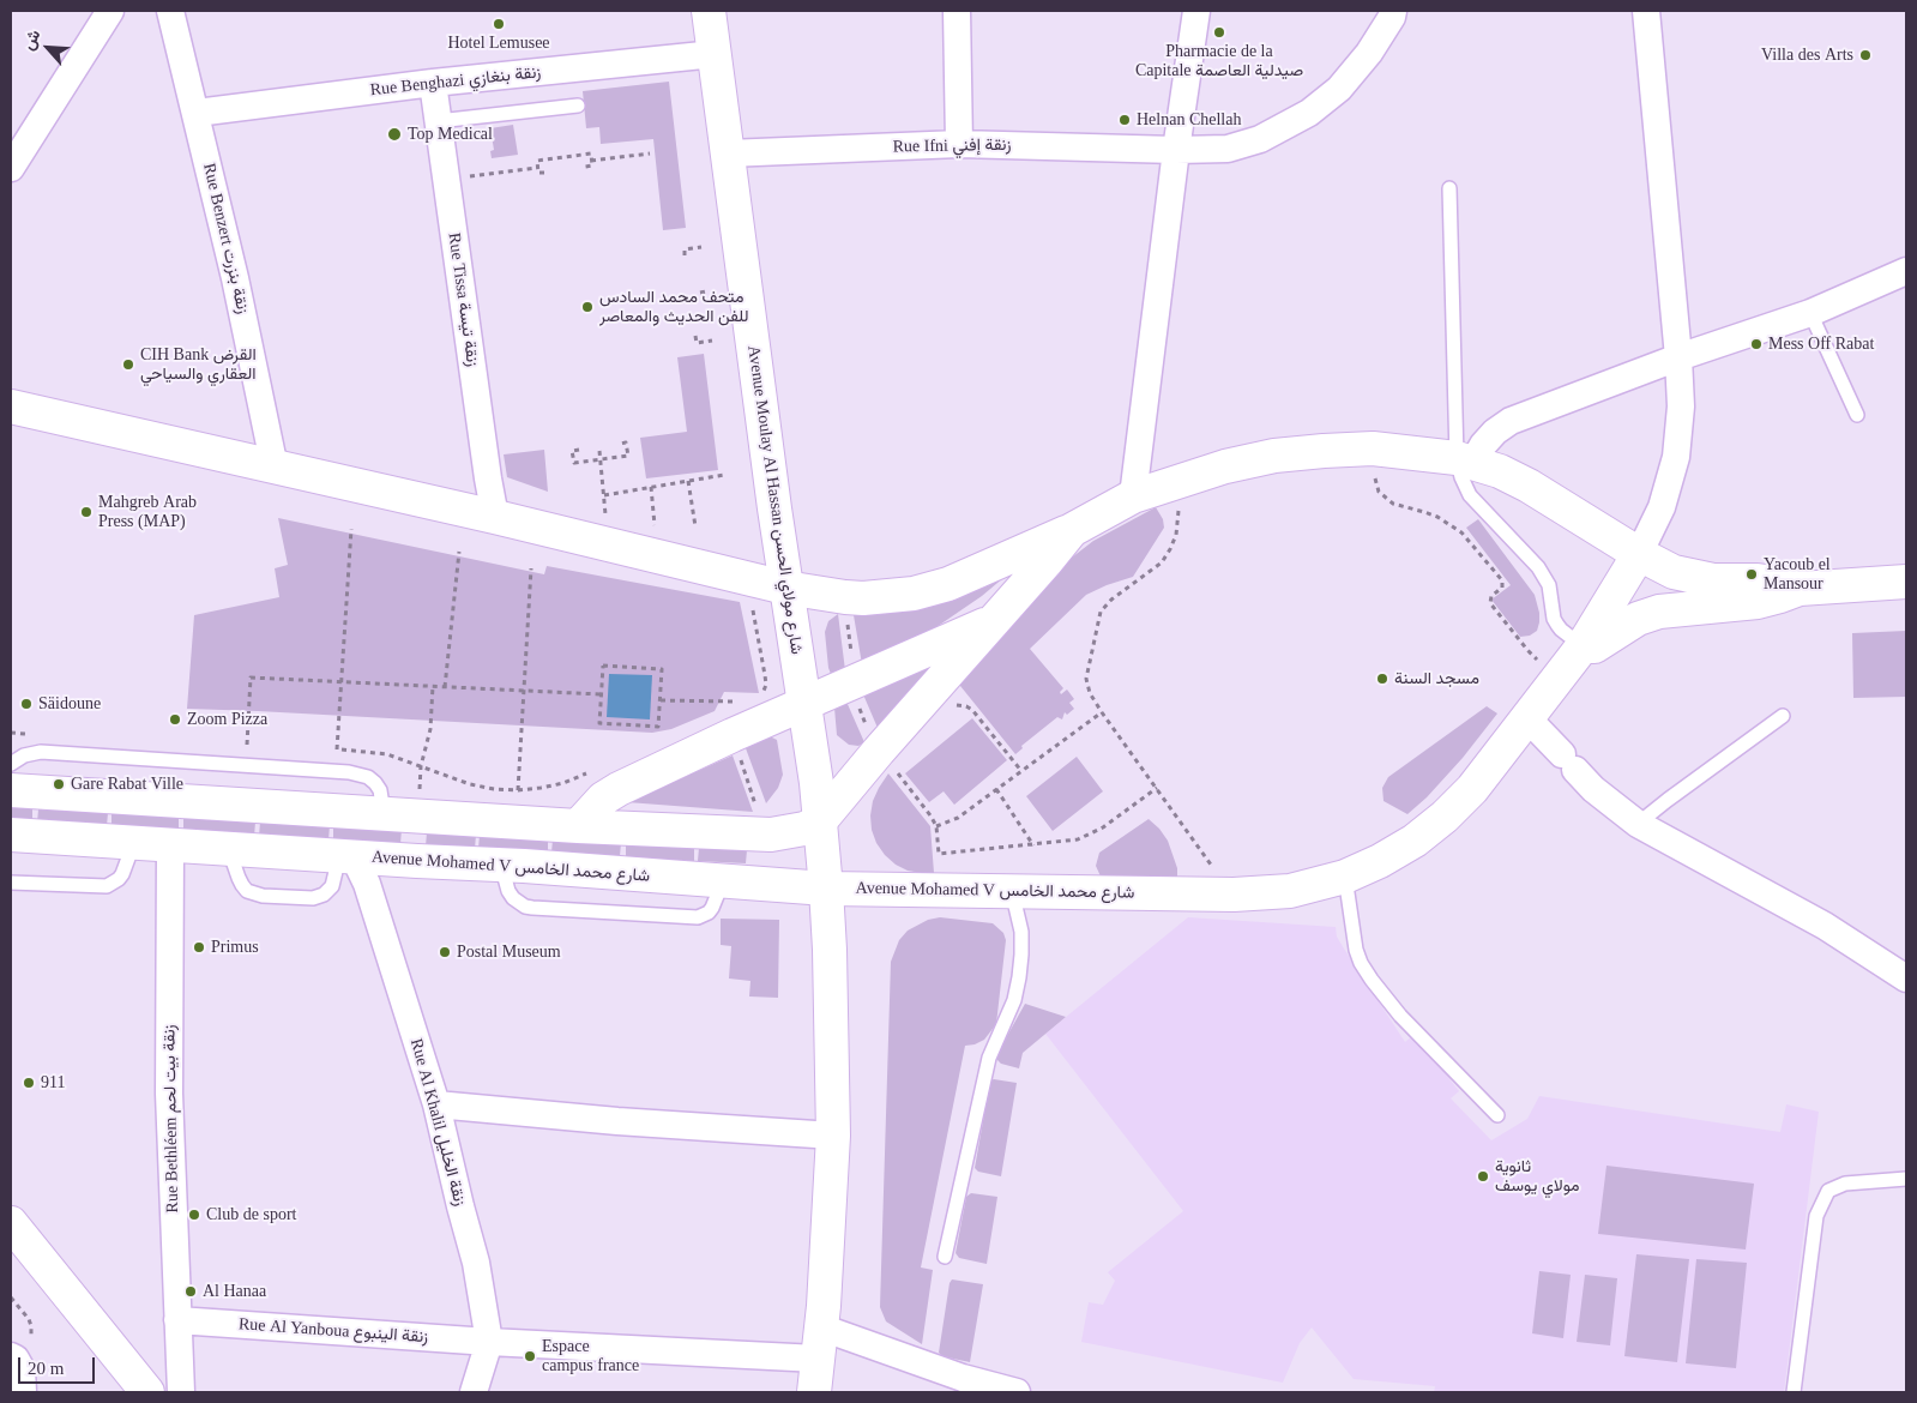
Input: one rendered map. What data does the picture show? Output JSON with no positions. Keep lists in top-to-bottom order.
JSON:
{
  "streets": {
    "main road": ["Avenue Moulay Al Hassan شارع مولاي الحسن", "Avenue Mohamed V شارع محمد الخامس"],
    "street": [
      "Rue Benghazi زنقة بنغازي",
      "Rue Ifni زنقة إفني",
      "Rue Benzert زنقة بنزرت",
      "Rue Tissa زنقة تيسة",
      "Rue Bethléem زنقة بيت لحم",
      "Rue Al Khalil زنقة الخليل",
      "Rue Al Yanboua زنقة الينبوع"
    ]
  },
  "crossings": [
    ["Rue Benghazi زنقة بنغازي", "Rue Benzert زنقة بنزرت"],
    ["Rue Benghazi زنقة بنغازي", "Rue Tissa زنقة تيسة"],
    ["Rue Benghazi زنقة بنغازي", "Avenue Moulay Al Hassan شارع مولاي الحسن"],
    ["Rue Ifni زنقة إفني", "Avenue Moulay Al Hassan شارع مولاي الحسن"],
    ["Avenue Moulay Al Hassan شارع مولاي الحسن", "Avenue Mohamed V شارع محمد الخامس"],
    ["Avenue Moulay Al Hassan شارع مولاي الحسن", "Rue Al Yanboua زنقة الينبوع"],
    ["Avenue Mohamed V شارع محمد الخامس", "Rue Bethléem زنقة بيت لحم"],
    ["Avenue Mohamed V شارع محمد الخامس", "Rue Al Khalil زنقة الخليل"],
    ["Rue Bethléem زنقة بيت لحم", "Rue Al Yanboua زنقة الينبوع"],
    ["Rue Al Khalil زنقة الخليل", "Rue Al Yanboua زنقة الينبوع"]
  ],
  "places": [
    "Hotel Lemusee",
    "Pharmacie de la Capitale صيدلية العاصمة",
    "Villa des Arts",
    "Helnan Chellah",
    "Top Medical",
    "متحف محمد السادس للفن الحديث والمعاصر",
    "Mess Off Rabat",
    "CIH Bank القرض العقاري والسياحي",
    "Mahgreb Arab Press (MAP)",
    "Yacoub el Mansour",
    "مسجد السنة",
    "Säidoune",
    "Zoom Pizza",
    "Gare Rabat Ville",
    "Primus",
    "Postal Museum",
    "911",
    "ثانوية مولاي يوسف",
    "Club de sport",
    "Al Hanaa",
    "Espace campus france"
  ],
  "scale_bar": "20 m",
  "north": "top left"
}
